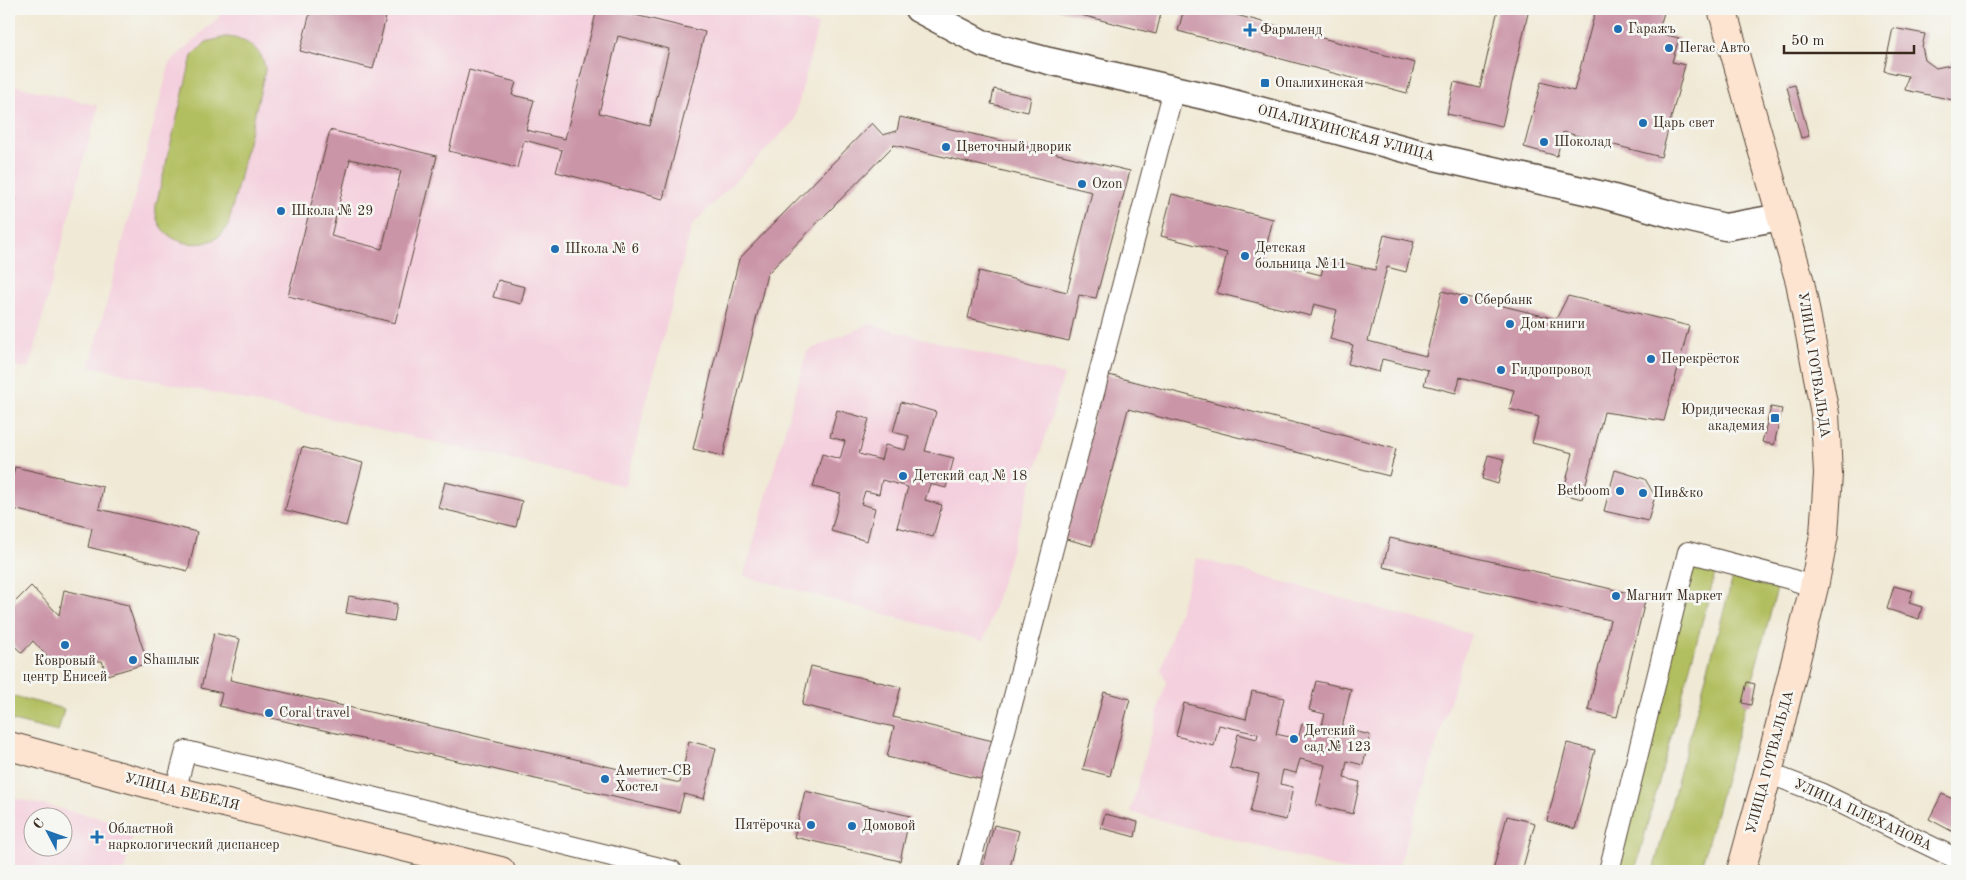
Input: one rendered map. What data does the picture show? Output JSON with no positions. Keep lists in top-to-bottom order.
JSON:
{
  "streets": {
    "main road": ["УЛИЦА ГОТВАЛЬДА", "УЛИЦА БЕБЕЛЯ"],
    "street": ["ОПАЛИХИНСКАЯ УЛИЦА", "УЛИЦА ПЛЕХАНОВА"]
  },
  "crossings": [
    ["ОПАЛИХИНСКАЯ УЛИЦА", "УЛИЦА ГОТВАЛЬДА"],
    ["УЛИЦА ГОТВАЛЬДА", "УЛИЦА ПЛЕХАНОВА"]
  ],
  "places": {
    "other": [
      "Гаражъ",
      "Пегас Авто",
      "Царь свет",
      "Шоколад",
      "Цветочный дворик",
      "Ozon",
      "Школа № 29",
      "Школа № 6",
      "Детская больница №11",
      "Сбербанк",
      "Дом книги",
      "Перекрёсток",
      "Гидропровод",
      "Детский сад № 18",
      "Betboom",
      "Пив&ко",
      "Магнит Маркет",
      "Ковровый центр Енисей",
      "Shашлык",
      "Coral travel",
      "Детский сад № 123",
      "Аметист-СВ Хостел",
      "Пятёрочка",
      "Домовой"
    ],
    "health": ["Фармленд", "Областной наркологический диспансер"],
    "transit": ["Опалихинская", "Юридическая академия"]
  },
  "scale_bar": "50 m",
  "north": "top left"
}
